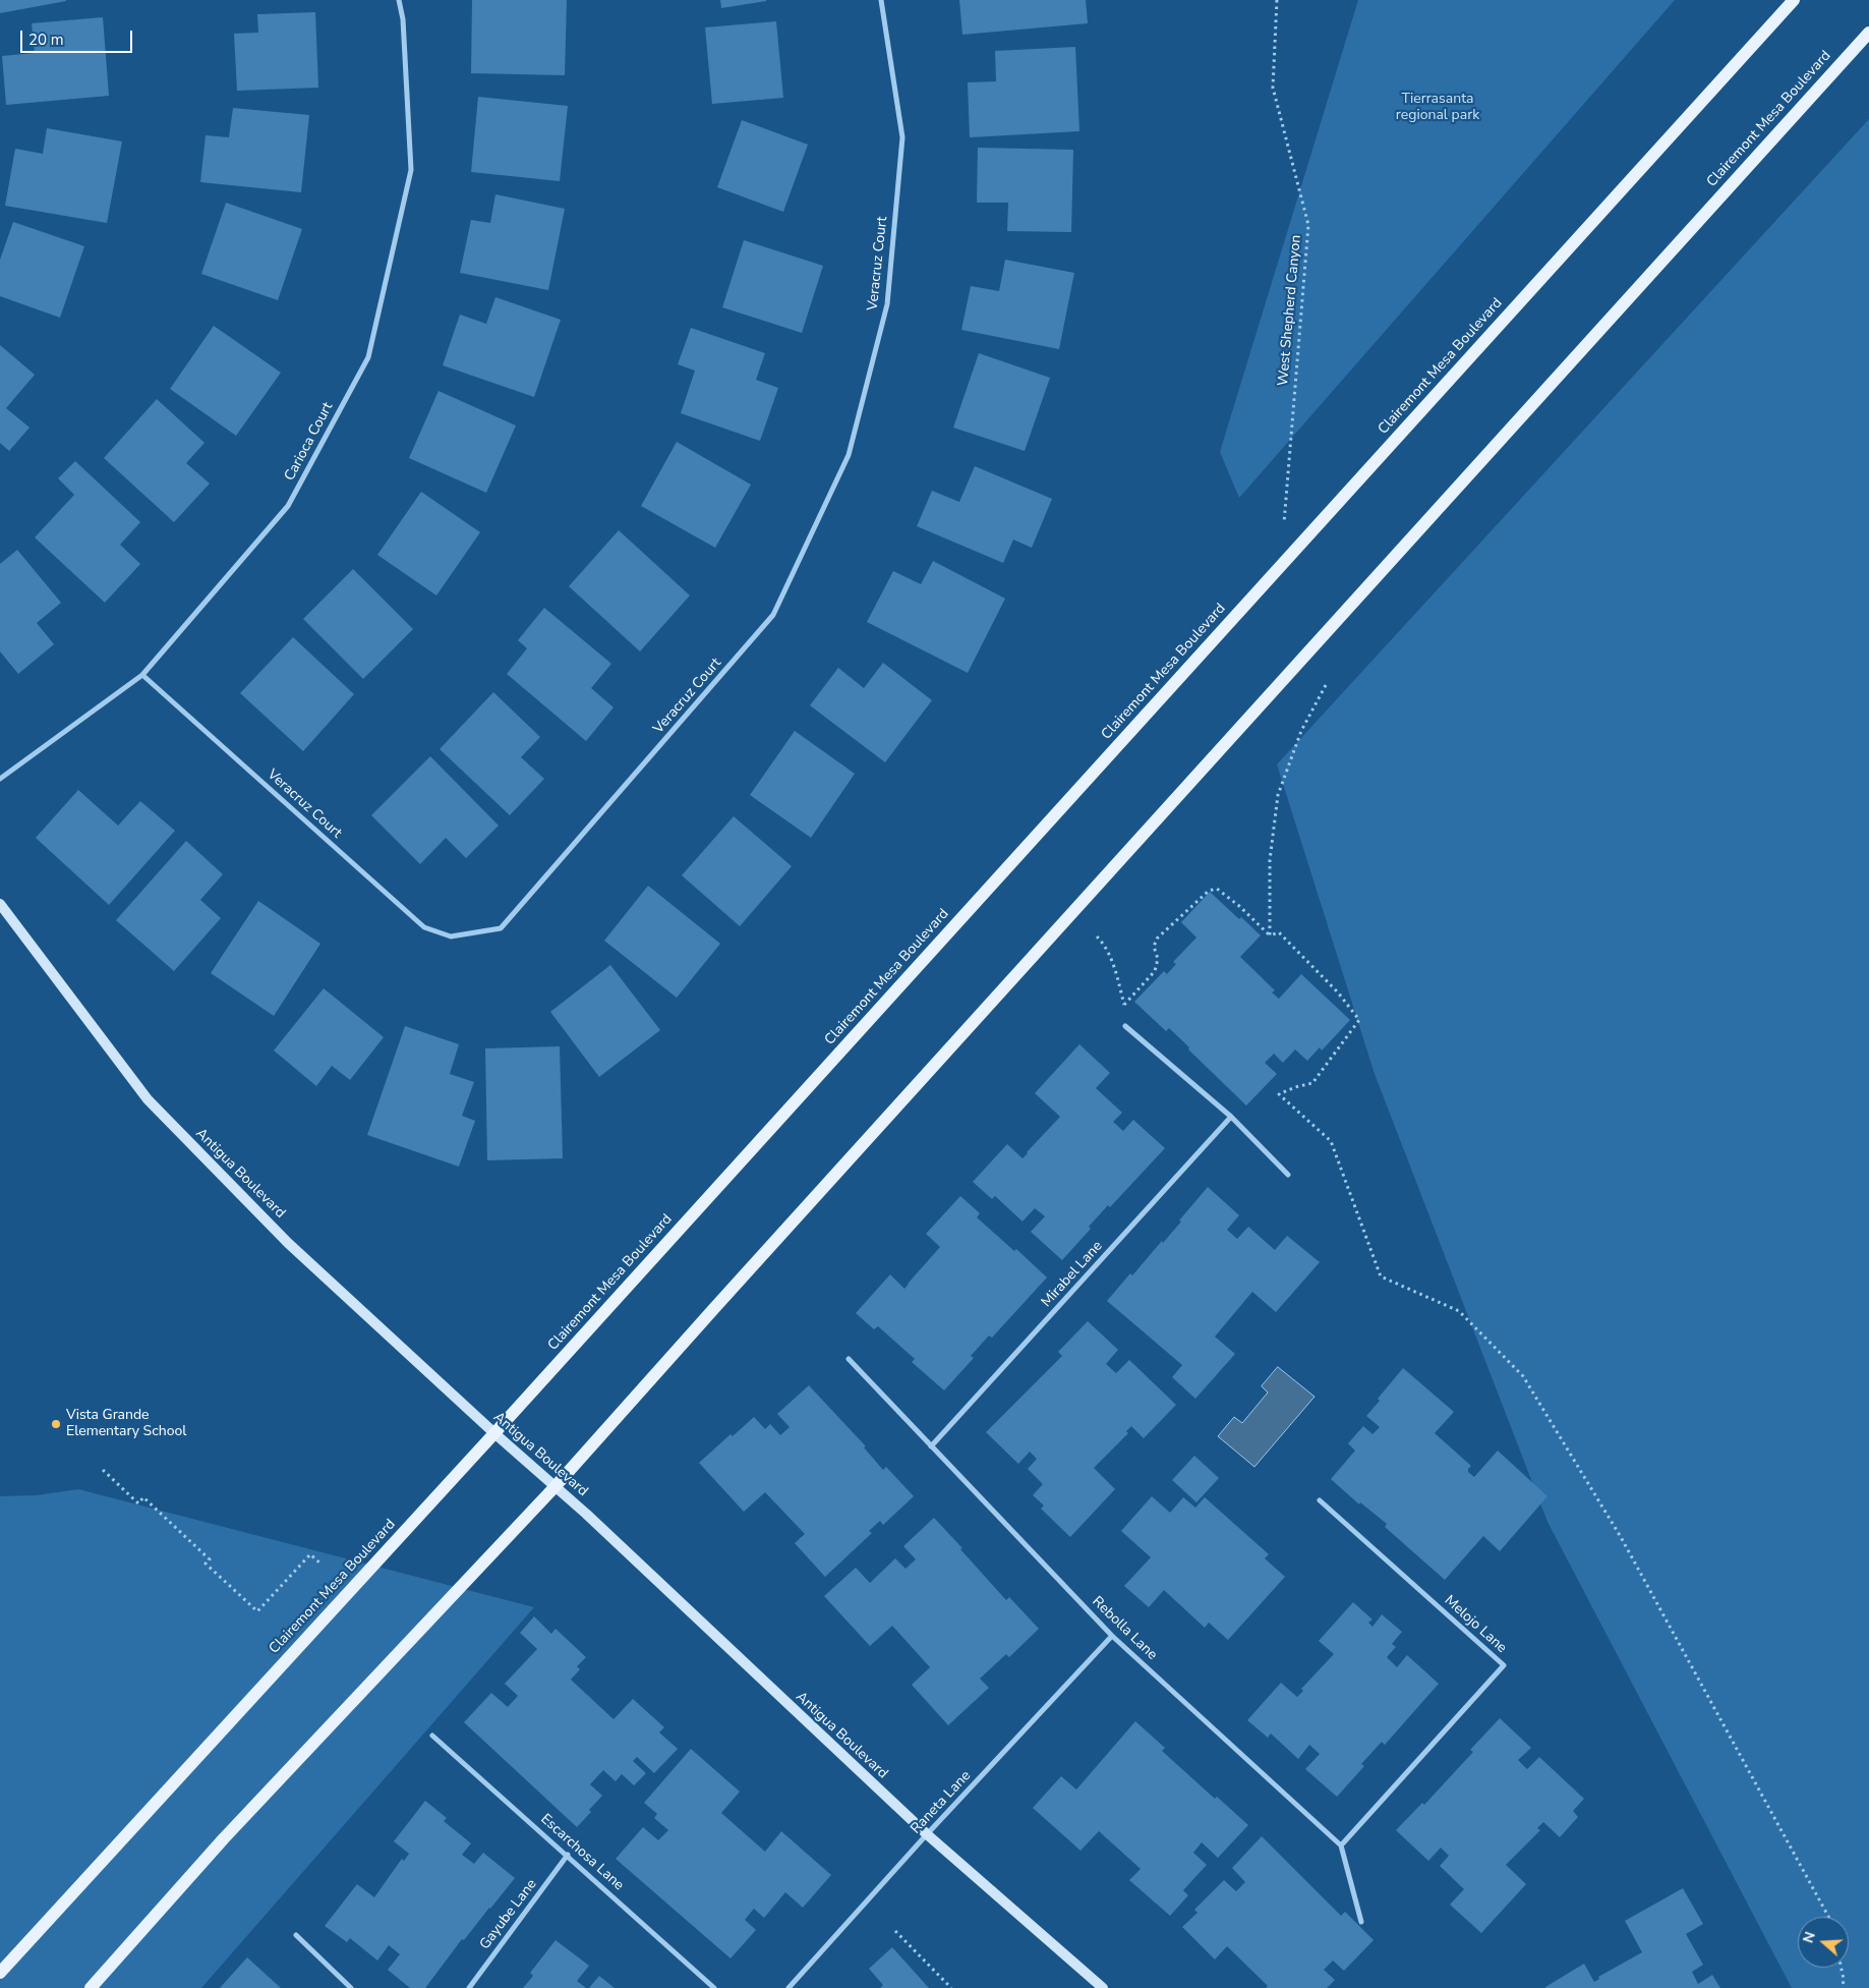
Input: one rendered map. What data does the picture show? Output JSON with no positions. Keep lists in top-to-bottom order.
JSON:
{
  "streets": {
    "main road": ["Clairemont Mesa Boulevard"],
    "street": [
      "Veracruz Court",
      "Carioca Court",
      "Antigua Boulevard",
      "Mirabel Lane",
      "Melojo Lane",
      "Rebolla Lane",
      "Raneta Lane",
      "Escarchosa Lane",
      "Gayube Lane"
    ],
    "path": ["West Shepherd Canyon"]
  },
  "crossings": [
    ["Clairemont Mesa Boulevard", "West Shepherd Canyon"],
    ["Clairemont Mesa Boulevard", "Antigua Boulevard"],
    ["Veracruz Court", "Carioca Court"],
    ["Antigua Boulevard", "Raneta Lane"],
    ["Mirabel Lane", "Rebolla Lane"],
    ["Melojo Lane", "Rebolla Lane"],
    ["Rebolla Lane", "Raneta Lane"],
    ["Escarchosa Lane", "Gayube Lane"]
  ],
  "parks": ["Tierrasanta regional park"],
  "places": ["Vista Grande Elementary School"],
  "scale_bar": "20 m",
  "north": "left"
}
